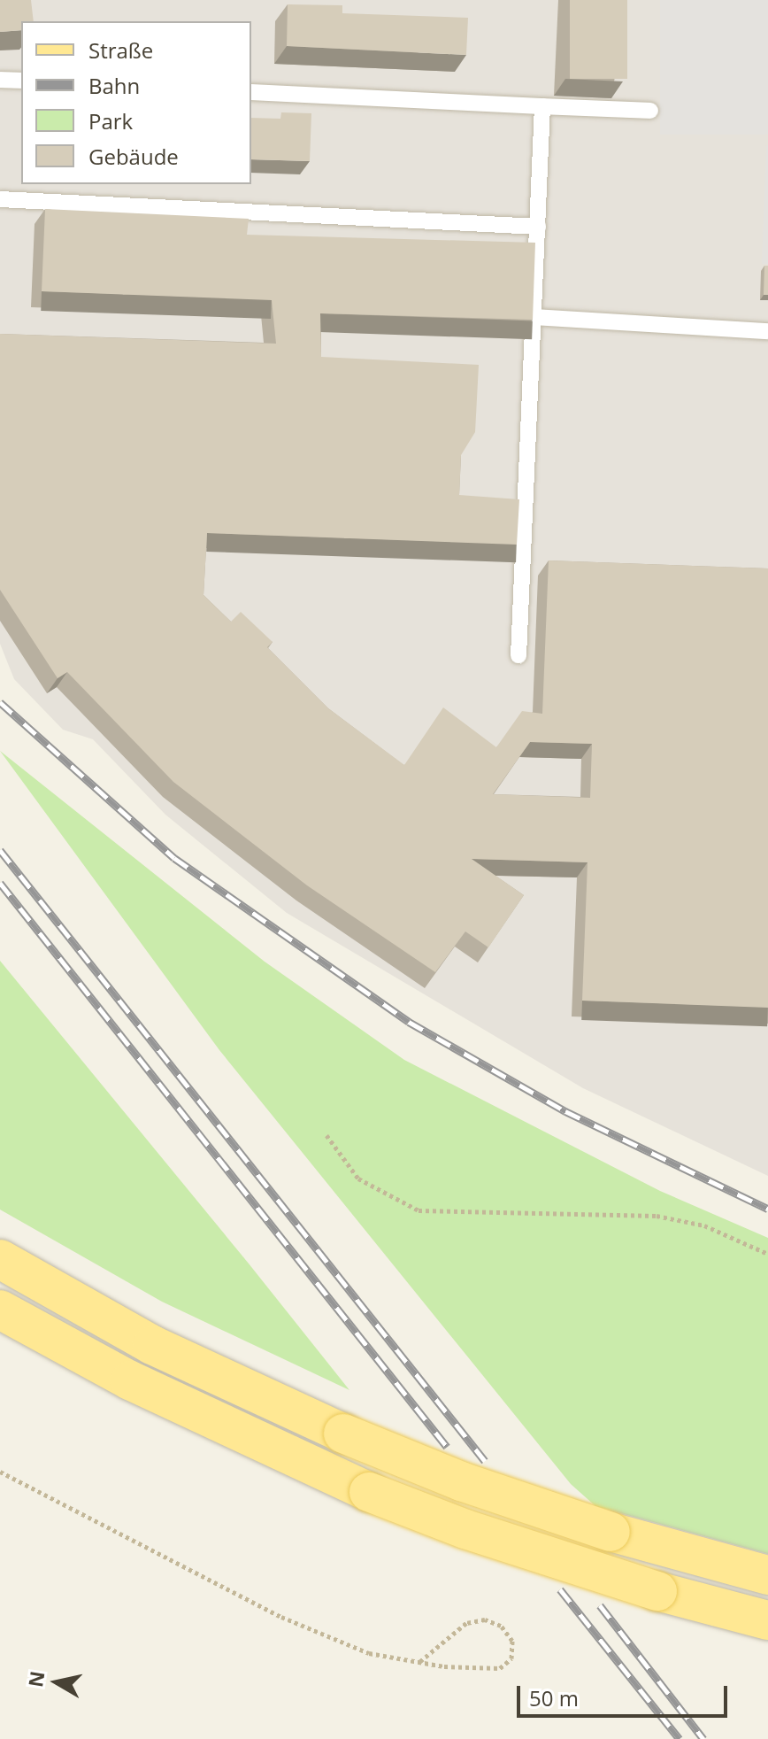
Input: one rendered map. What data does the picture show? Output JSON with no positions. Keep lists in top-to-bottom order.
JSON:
{
  "legend": [
    "Straße",
    "Bahn",
    "Park",
    "Gebäude"
  ],
  "scale_bar": "50 m",
  "north": "left"
}
